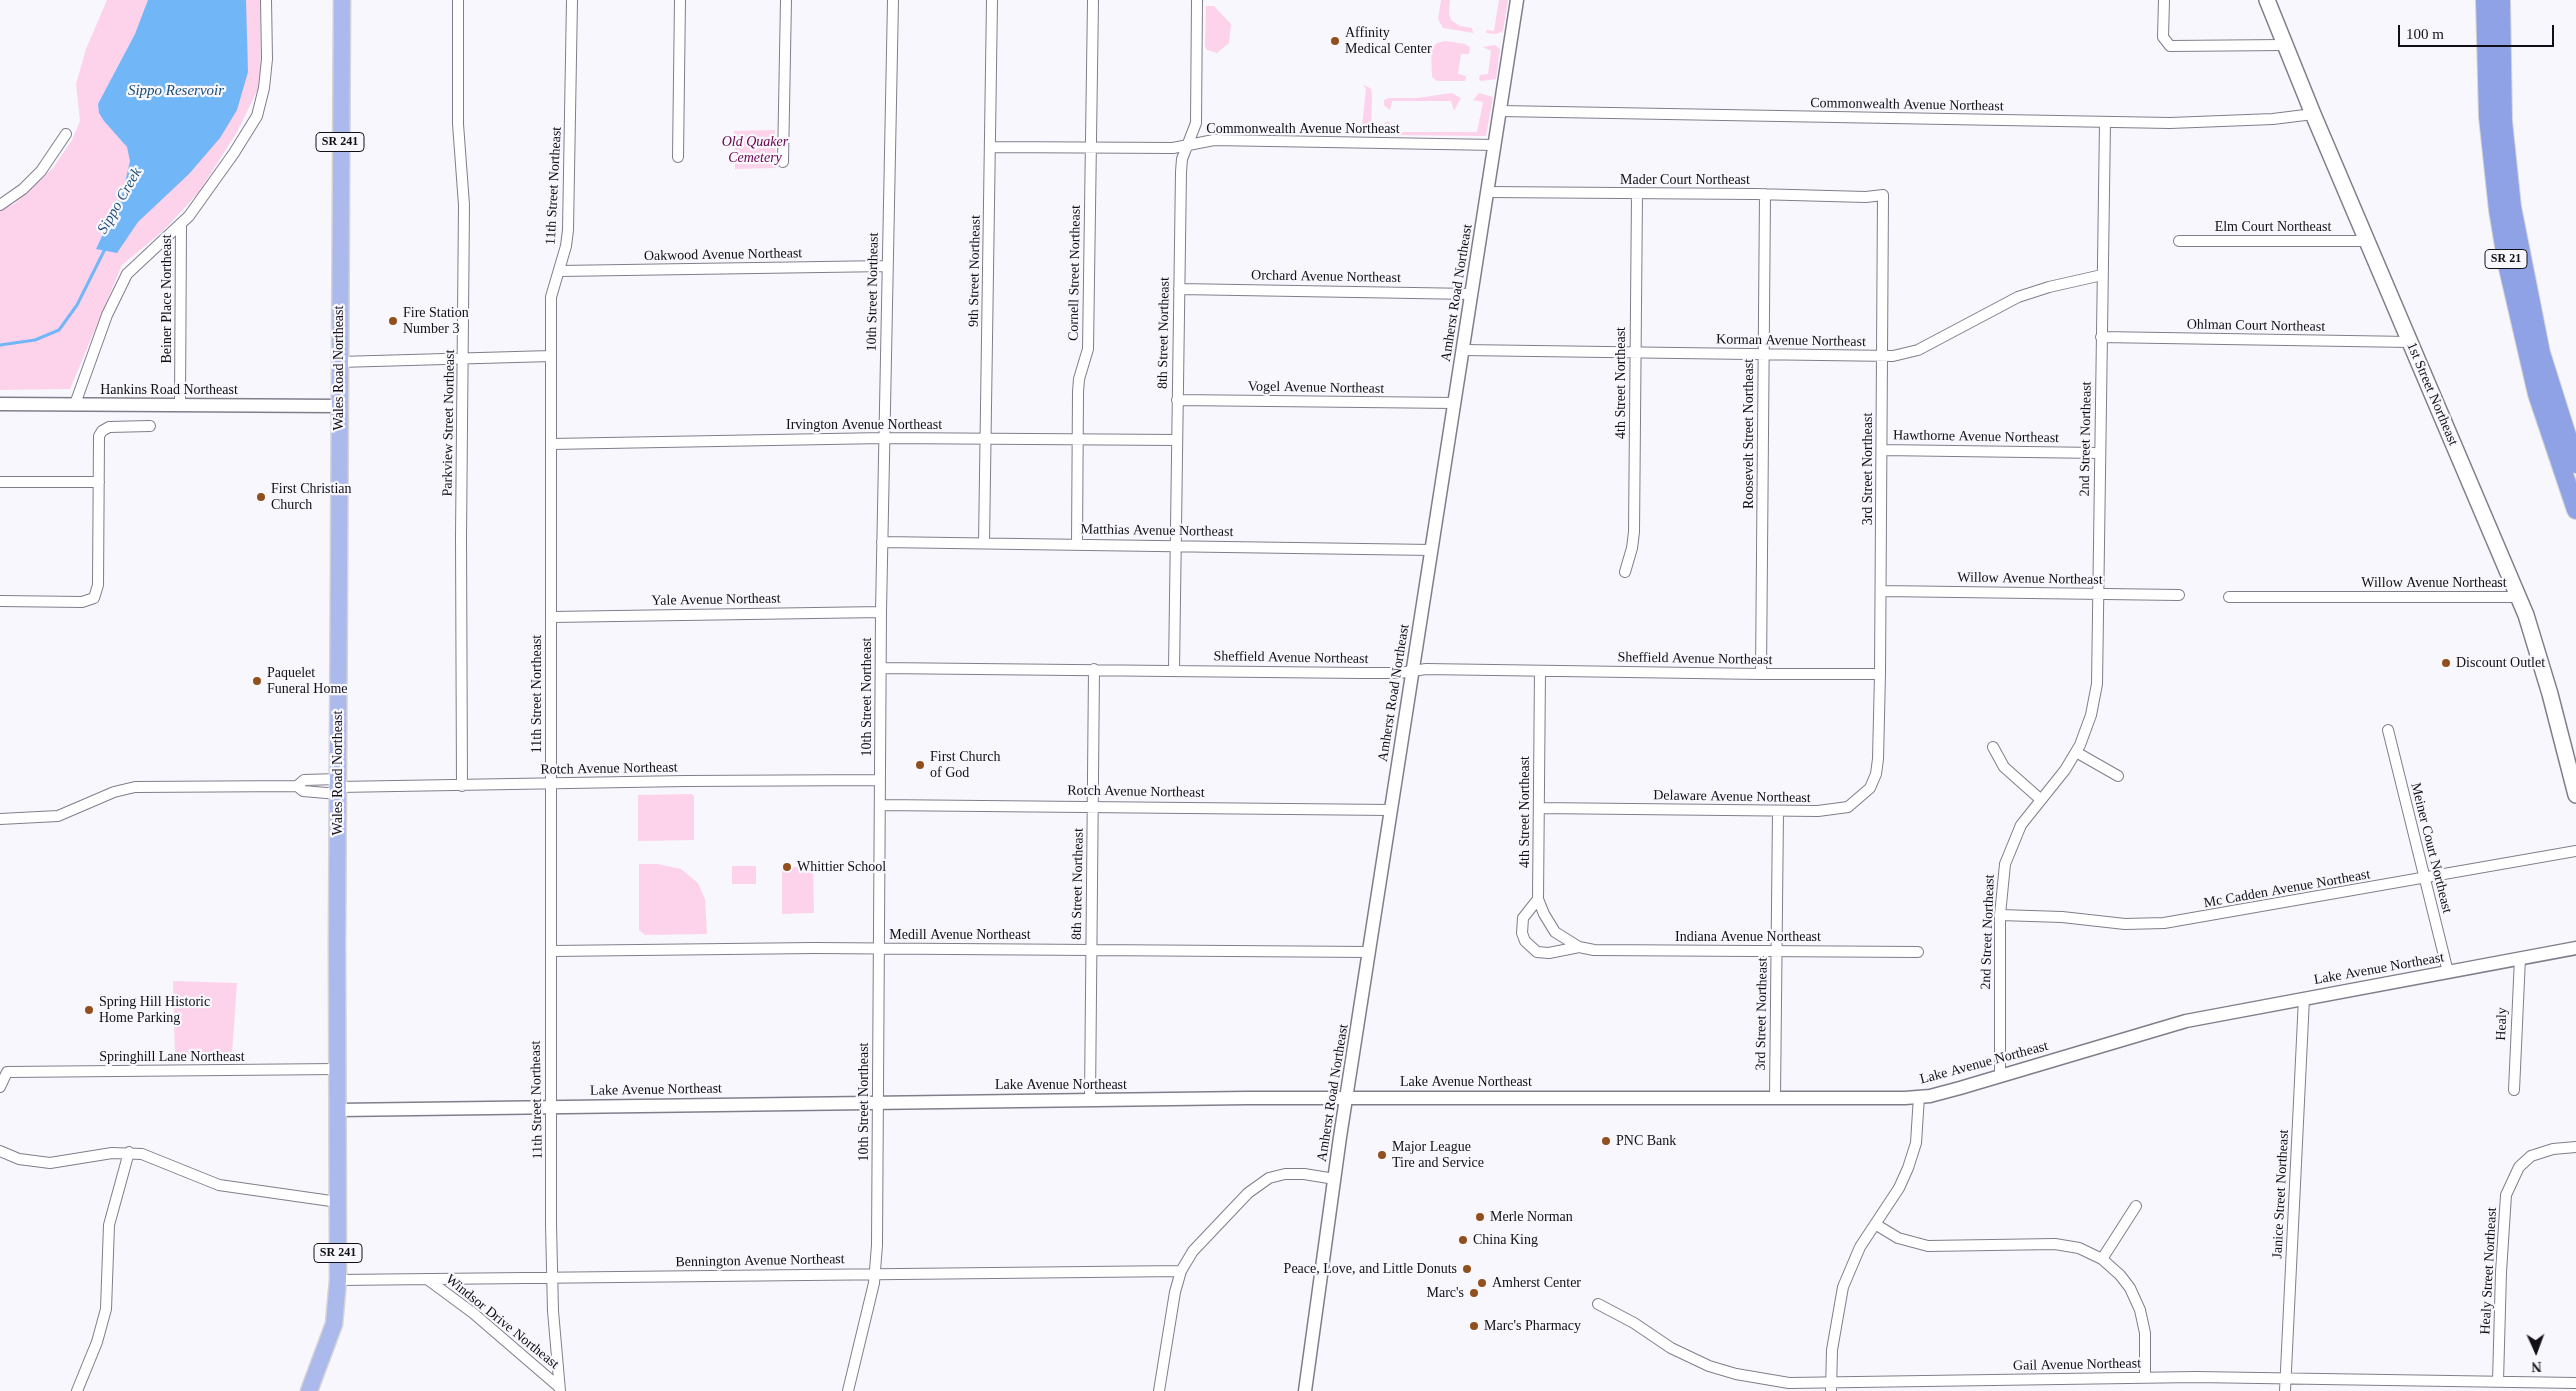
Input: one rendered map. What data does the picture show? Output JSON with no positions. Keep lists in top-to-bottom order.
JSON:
{
  "streets": {
    "highway": ["SR 21"],
    "main road": ["SR 241", "Wales Road Northeast", "1st Street Northeast"],
    "street": [
      "Commonwealth Avenue Northeast",
      "Mader Court Northeast",
      "11th Street Northeast",
      "Elm Court Northeast",
      "Oakwood Avenue Northeast",
      "9th Street Northeast",
      "Cornell Street Northeast",
      "Orchard Avenue Northeast",
      "10th Street Northeast",
      "Amherst Road Northeast",
      "Beiner Place Northeast",
      "Ohlman Court Northeast",
      "8th Street Northeast",
      "Korman Avenue Northeast",
      "4th Street Northeast",
      "Vogel Avenue Northeast",
      "Hankins Road Northeast",
      "Parkview Street Northeast",
      "Irvington Avenue Northeast",
      "Roosevelt Street Northeast",
      "Hawthorne Avenue Northeast",
      "2nd Street Northeast",
      "3rd Street Northeast",
      "Matthias Avenue Northeast",
      "Willow Avenue Northeast",
      "Yale Avenue Northeast",
      "Sheffield Avenue Northeast",
      "Rotch Avenue Northeast",
      "Delaware Avenue Northeast",
      "Meiner Court Northeast",
      "Mc Cadden Avenue Northeast",
      "Medill Avenue Northeast",
      "Indiana Avenue Northeast",
      "Lake Avenue Northeast",
      "Healy",
      "Springhill Lane Northeast",
      "Janice Street Northeast",
      "Bennington Avenue Northeast",
      "Healy Street Northeast",
      "Windsor Drive Northeast",
      "Gail Avenue Northeast"
    ]
  },
  "crossings": [
    ["Commonwealth Avenue Northeast", "9th Street Northeast"],
    ["Commonwealth Avenue Northeast", "Cornell Street Northeast"],
    ["Commonwealth Avenue Northeast", "Amherst Road Northeast"],
    ["Commonwealth Avenue Northeast", "8th Street Northeast"],
    ["Commonwealth Avenue Northeast", "1st Street Northeast"],
    ["Commonwealth Avenue Northeast", "2nd Street Northeast"],
    ["Mader Court Northeast", "Amherst Road Northeast"],
    ["Mader Court Northeast", "4th Street Northeast"],
    ["Mader Court Northeast", "Roosevelt Street Northeast"],
    ["Mader Court Northeast", "3rd Street Northeast"],
    ["11th Street Northeast", "Oakwood Avenue Northeast"],
    ["11th Street Northeast", "Irvington Avenue Northeast"],
    ["11th Street Northeast", "Yale Avenue Northeast"],
    ["11th Street Northeast", "Rotch Avenue Northeast"],
    ["11th Street Northeast", "Medill Avenue Northeast"],
    ["11th Street Northeast", "Lake Avenue Northeast"],
    ["11th Street Northeast", "Bennington Avenue Northeast"],
    ["11th Street Northeast", "Windsor Drive Northeast"],
    ["Elm Court Northeast", "1st Street Northeast"],
    ["Oakwood Avenue Northeast", "10th Street Northeast"],
    ["9th Street Northeast", "Irvington Avenue Northeast"],
    ["9th Street Northeast", "Matthias Avenue Northeast"],
    ["Cornell Street Northeast", "Irvington Avenue Northeast"],
    ["Cornell Street Northeast", "Matthias Avenue Northeast"],
    ["Orchard Avenue Northeast", "Amherst Road Northeast"],
    ["Orchard Avenue Northeast", "8th Street Northeast"],
    ["10th Street Northeast", "Irvington Avenue Northeast"],
    ["10th Street Northeast", "Matthias Avenue Northeast"],
    ["10th Street Northeast", "Yale Avenue Northeast"],
    ["10th Street Northeast", "Sheffield Avenue Northeast"],
    ["10th Street Northeast", "Rotch Avenue Northeast"],
    ["10th Street Northeast", "Medill Avenue Northeast"],
    ["10th Street Northeast", "Lake Avenue Northeast"],
    ["10th Street Northeast", "Bennington Avenue Northeast"],
    ["Amherst Road Northeast", "Korman Avenue Northeast"],
    ["Amherst Road Northeast", "Vogel Avenue Northeast"],
    ["Amherst Road Northeast", "Matthias Avenue Northeast"],
    ["Amherst Road Northeast", "Sheffield Avenue Northeast"],
    ["Amherst Road Northeast", "Rotch Avenue Northeast"],
    ["Amherst Road Northeast", "Medill Avenue Northeast"],
    ["Amherst Road Northeast", "Lake Avenue Northeast"],
    ["Beiner Place Northeast", "Hankins Road Northeast"],
    ["Ohlman Court Northeast", "1st Street Northeast"],
    ["Ohlman Court Northeast", "2nd Street Northeast"],
    ["8th Street Northeast", "Vogel Avenue Northeast"],
    ["8th Street Northeast", "Irvington Avenue Northeast"],
    ["8th Street Northeast", "Matthias Avenue Northeast"],
    ["8th Street Northeast", "Sheffield Avenue Northeast"],
    ["8th Street Northeast", "Rotch Avenue Northeast"],
    ["8th Street Northeast", "Medill Avenue Northeast"],
    ["8th Street Northeast", "Lake Avenue Northeast"],
    ["Korman Avenue Northeast", "4th Street Northeast"],
    ["Korman Avenue Northeast", "Roosevelt Street Northeast"],
    ["Korman Avenue Northeast", "2nd Street Northeast"],
    ["Korman Avenue Northeast", "3rd Street Northeast"],
    ["Wales Road Northeast", "Hankins Road Northeast"],
    ["Wales Road Northeast", "Rotch Avenue Northeast"],
    ["Wales Road Northeast", "Lake Avenue Northeast"],
    ["Wales Road Northeast", "Springhill Lane Northeast"],
    ["Wales Road Northeast", "Bennington Avenue Northeast"],
    ["4th Street Northeast", "Sheffield Avenue Northeast"],
    ["4th Street Northeast", "Delaware Avenue Northeast"],
    ["4th Street Northeast", "Indiana Avenue Northeast"],
    ["1st Street Northeast", "Willow Avenue Northeast"],
    ["Parkview Street Northeast", "Rotch Avenue Northeast"],
    ["Roosevelt Street Northeast", "Sheffield Avenue Northeast"],
    ["Hawthorne Avenue Northeast", "2nd Street Northeast"],
    ["Hawthorne Avenue Northeast", "3rd Street Northeast"],
    ["2nd Street Northeast", "Willow Avenue Northeast"],
    ["2nd Street Northeast", "Mc Cadden Avenue Northeast"],
    ["2nd Street Northeast", "Lake Avenue Northeast"],
    ["3rd Street Northeast", "Willow Avenue Northeast"],
    ["3rd Street Northeast", "Sheffield Avenue Northeast"],
    ["3rd Street Northeast", "Delaware Avenue Northeast"],
    ["3rd Street Northeast", "Indiana Avenue Northeast"],
    ["3rd Street Northeast", "Lake Avenue Northeast"],
    ["Meiner Court Northeast", "Mc Cadden Avenue Northeast"],
    ["Meiner Court Northeast", "Lake Avenue Northeast"],
    ["Lake Avenue Northeast", "Healy"],
    ["Lake Avenue Northeast", "Janice Street Northeast"],
    ["Janice Street Northeast", "Gail Avenue Northeast"],
    ["Bennington Avenue Northeast", "Windsor Drive Northeast"],
    ["Healy Street Northeast", "Gail Avenue Northeast"]
  ],
  "water": ["Sippo Reservoir", "Sippo Creek"],
  "parks": ["Old Quaker Cemetery"],
  "places": [
    "Affinity Medical Center",
    "Fire Station Number 3",
    "First Christian Church",
    "Discount Outlet",
    "Paquelet Funeral Home",
    "First Church of God",
    "Whittier School",
    "Spring Hill Historic Home Parking",
    "PNC Bank",
    "Major League Tire and Service",
    "Merle Norman",
    "China King",
    "Peace, Love, and Little Donuts",
    "Amherst Center",
    "Marc's",
    "Marc's Pharmacy"
  ],
  "scale_bar": "100 m",
  "north": "bottom"
}
